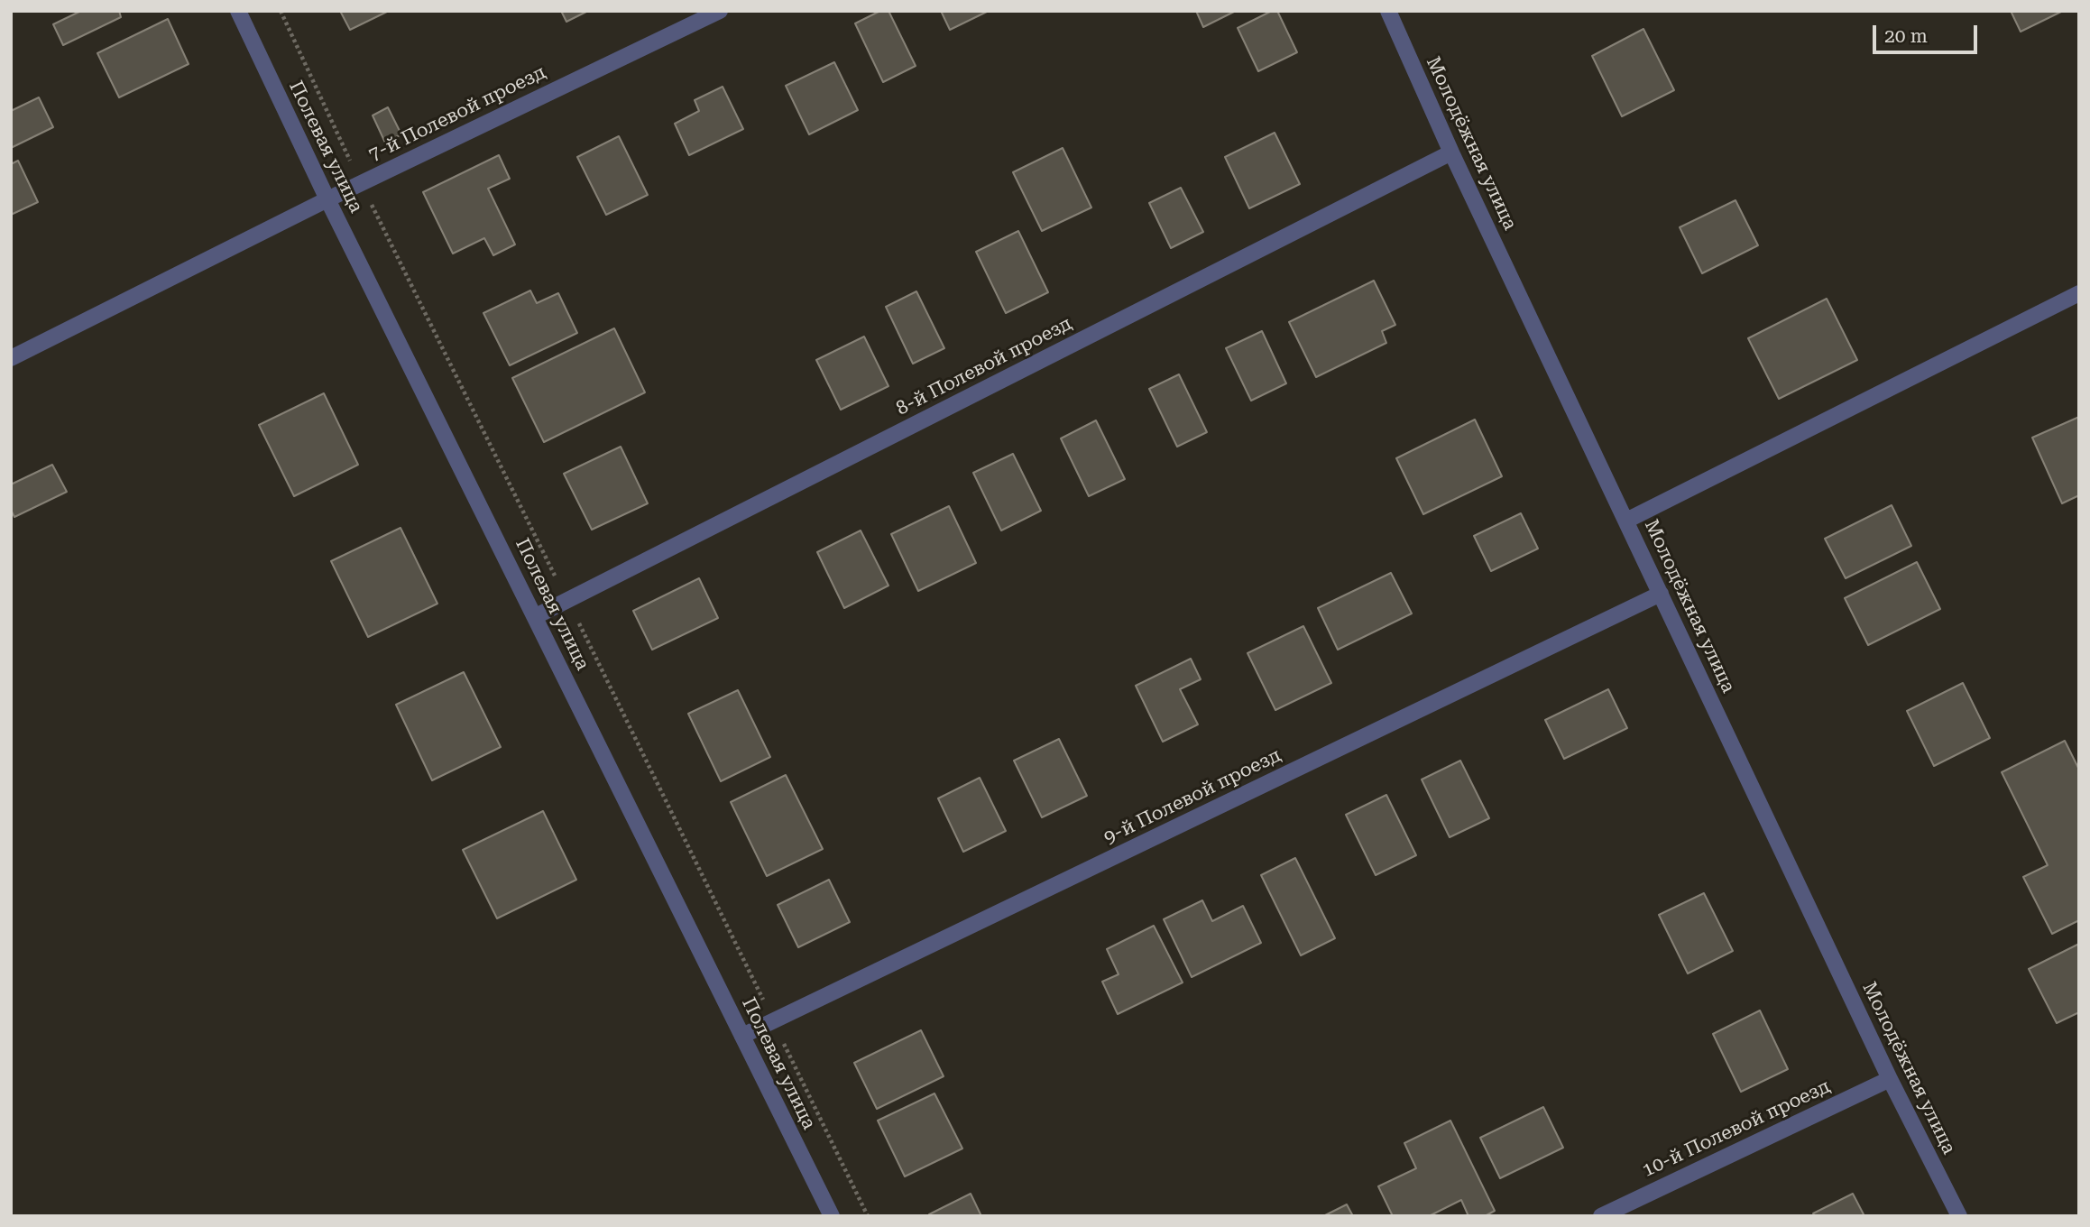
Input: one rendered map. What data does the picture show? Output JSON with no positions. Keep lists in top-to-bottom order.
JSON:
{
  "streets": {
    "street": [
      "7-й Полевой проезд",
      "Молодёжная улица",
      "Полевая улица",
      "8-й Полевой проезд",
      "9-й Полевой проезд",
      "10-й Полевой проезд"
    ]
  },
  "crossings": [
    ["7-й Полевой проезд", "Полевая улица"],
    ["Молодёжная улица", "8-й Полевой проезд"],
    ["Молодёжная улица", "9-й Полевой проезд"],
    ["Молодёжная улица", "10-й Полевой проезд"],
    ["Полевая улица", "8-й Полевой проезд"],
    ["Полевая улица", "9-й Полевой проезд"]
  ],
  "scale_bar": "20 m"
}
